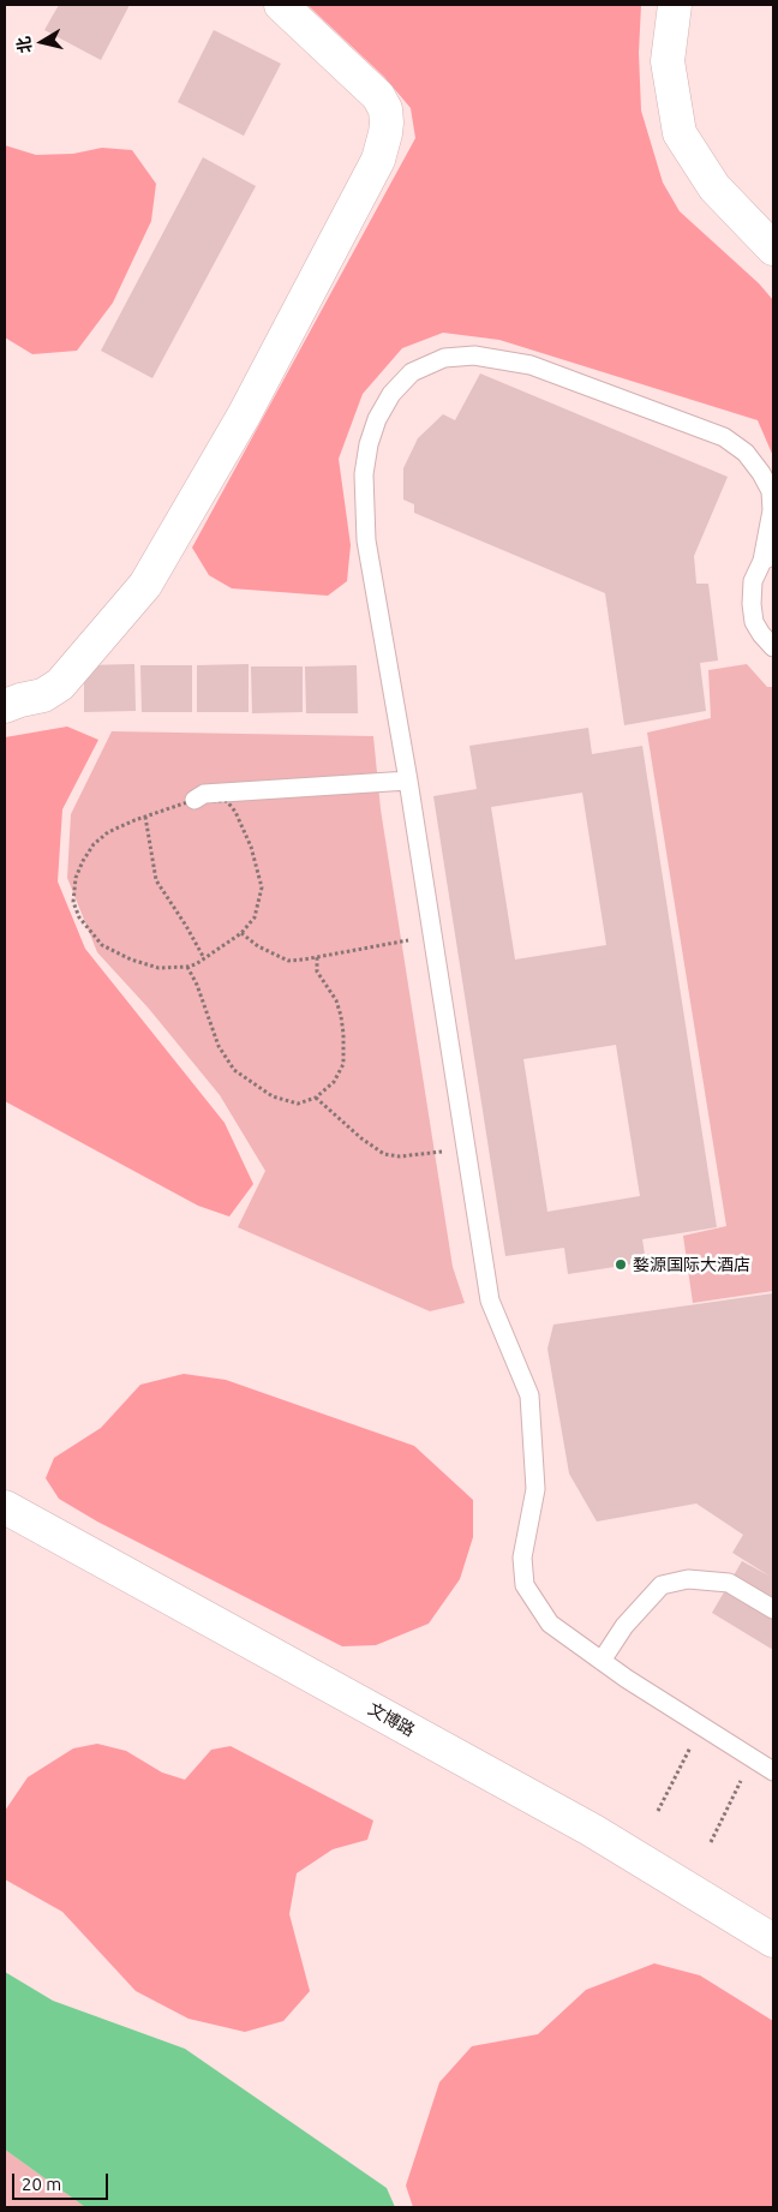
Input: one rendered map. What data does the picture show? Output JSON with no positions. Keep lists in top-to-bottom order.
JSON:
{
  "streets": {
    "street": ["文博路"]
  },
  "places": ["婺源国际大酒店"],
  "scale_bar": "20 m",
  "north": "left"
}
